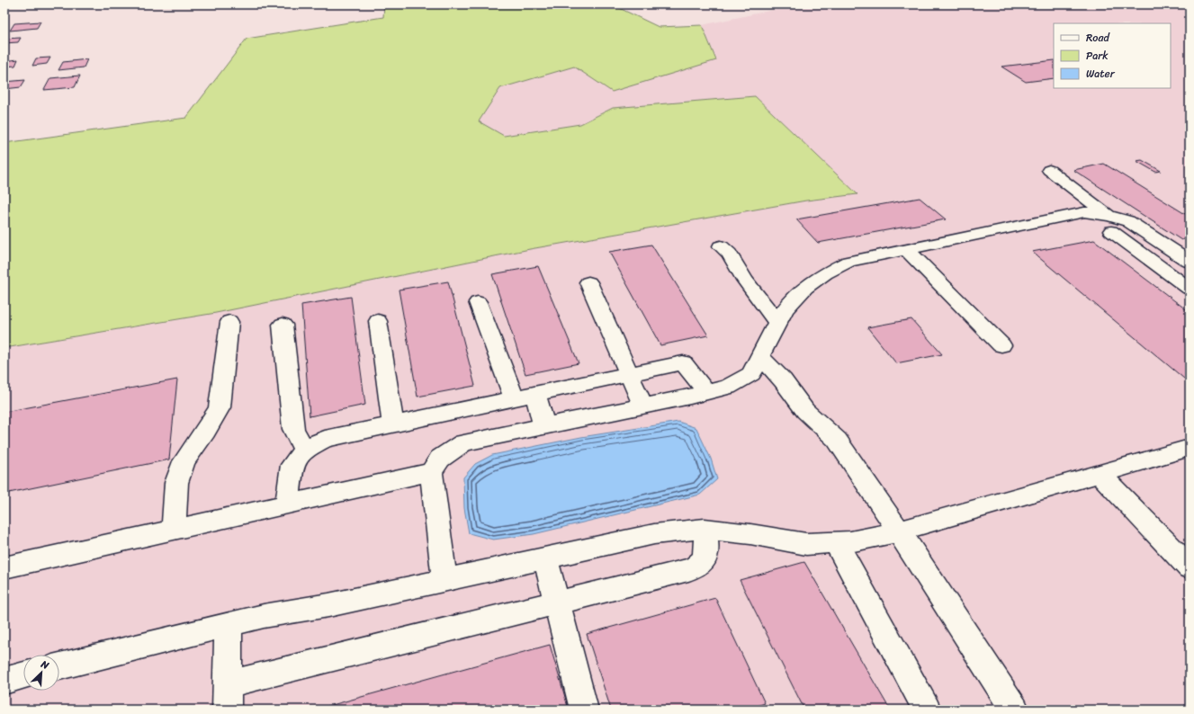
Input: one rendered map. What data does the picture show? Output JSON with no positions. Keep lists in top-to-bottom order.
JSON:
{
  "legend": ["Road", "Park", "Water"],
  "north": "top right"
}
